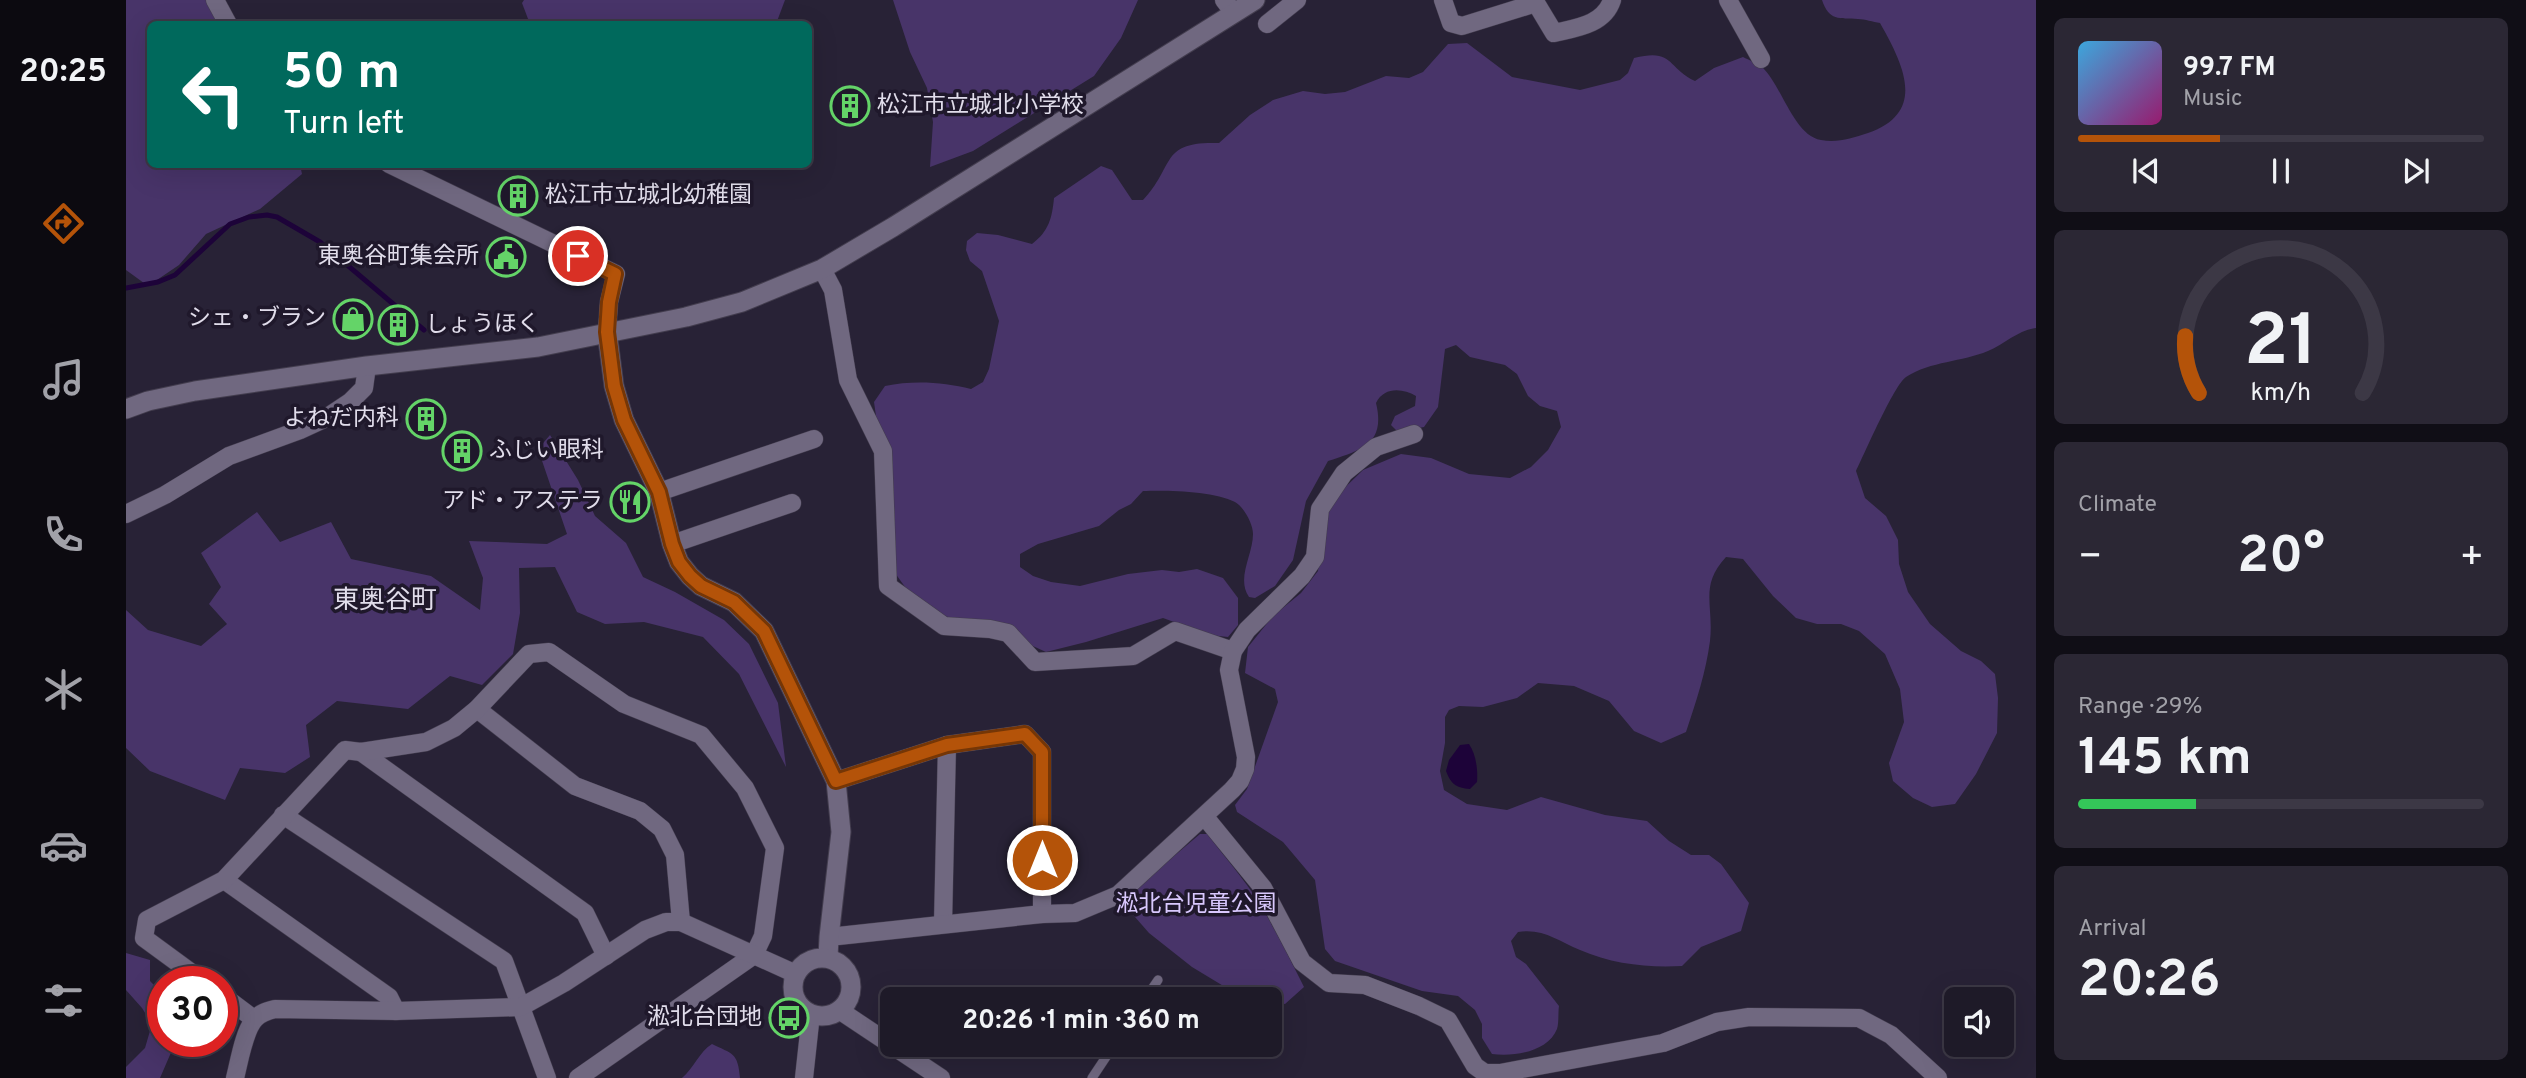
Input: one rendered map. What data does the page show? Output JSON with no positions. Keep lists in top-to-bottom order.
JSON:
{
  "districts": ["東奥谷町"],
  "parks": ["淞北台児童公園"],
  "places": {
    "building": [
      "松江市立城北小学校",
      "松江市立城北幼稚園",
      "しょうほく",
      "よねだ内科",
      "ふじい眼科"
    ],
    "public building": ["東奥谷町集会所"],
    "shop": ["シェ・ブラン"],
    "restaurant": ["アド・アステラ"],
    "bus stop": ["淞北台団地"]
  },
  "page": {
    "tabs": "20:25",
    "turn": ["50 m", "Turn left"],
    "song": ["99.7 FM", "Music"],
    "tile": [
      "Climate",
      ["Range · 29%", "145 km"],
      ["Arrival", "20:26"]
    ],
    "heat": ["−", "20°", "+"],
    "limit": "30",
    "trip": "20:26 · 1 min · 360 m",
    "gauge": ["21", "km/h"]
  }
}
